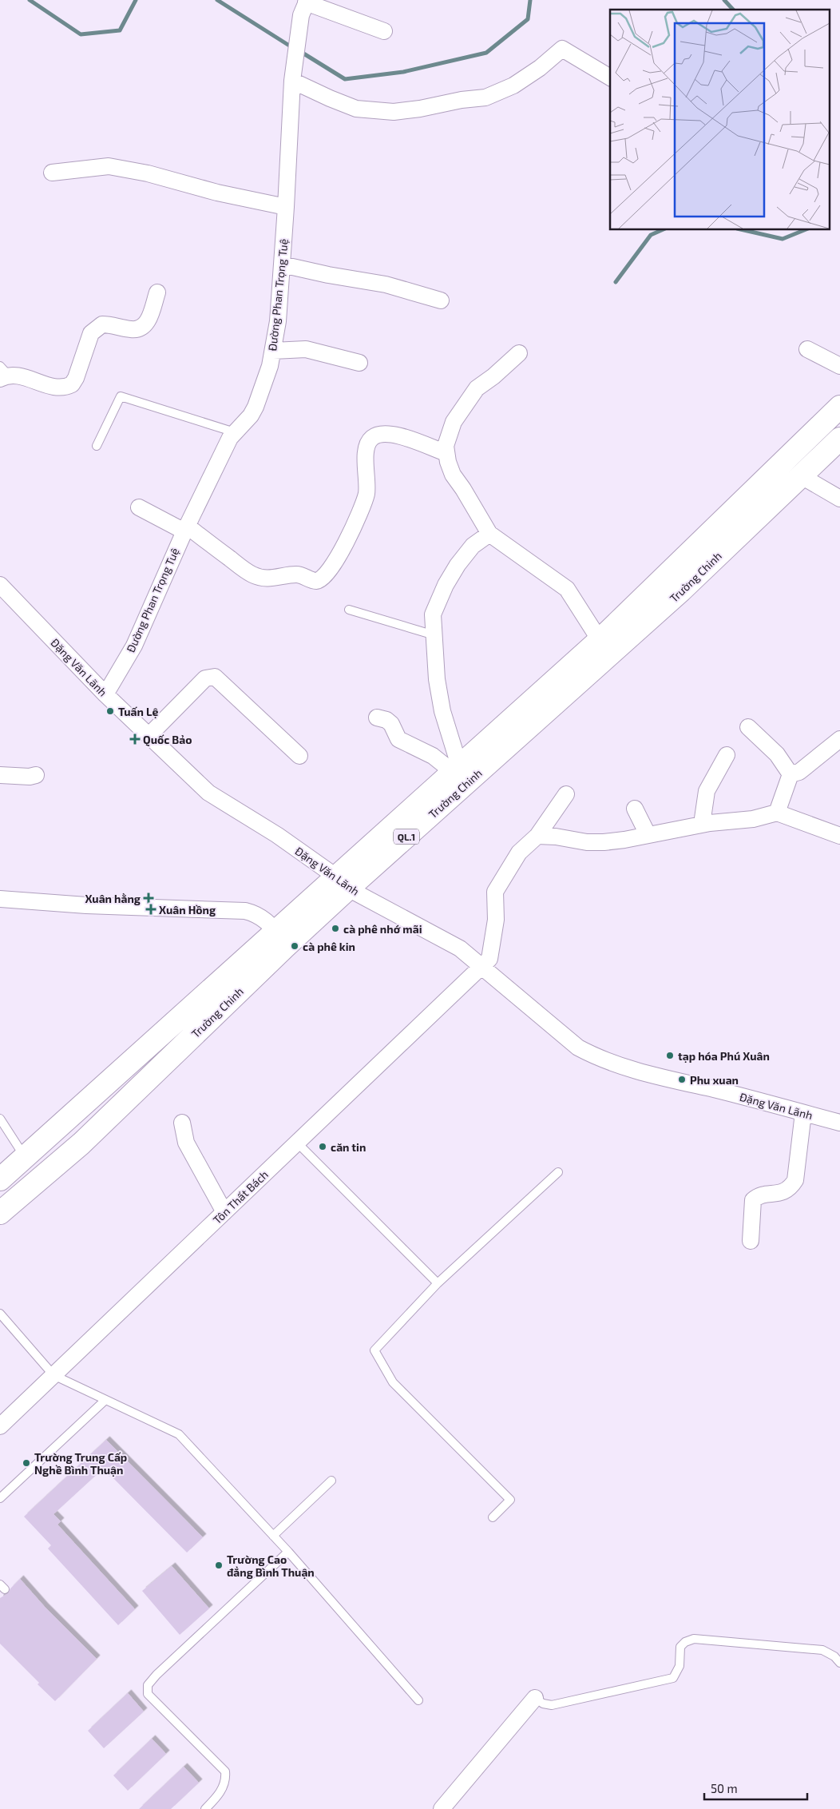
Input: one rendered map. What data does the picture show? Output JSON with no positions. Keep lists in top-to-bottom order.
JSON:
{
  "streets": {
    "highway": ["Trường Chinh", "QL.1"],
    "street": ["Đường Phan Trọng Tuệ", "Đặng Văn Lãnh", "Tôn Thất Bách"]
  },
  "crossings": [
    ["Đường Phan Trọng Tuệ", "Đặng Văn Lãnh"],
    ["Trường Chinh", "Đặng Văn Lãnh"],
    ["Đặng Văn Lãnh", "Tôn Thất Bách"]
  ],
  "places": {
    "other": [
      "Tuấn Lệ",
      "cà phê nhớ mãi",
      "cà phê kin",
      "tạp hóa Phú Xuân",
      "Phu xuan",
      "căn tin",
      "Trường Trung Cấp Nghề Bình Thuận",
      "Trường Cao đẳng Bình Thuận"
    ],
    "health": ["Quốc Bảo", "Xuân hằng", "Xuân Hồng"]
  },
  "scale_bar": "50 m"
}
